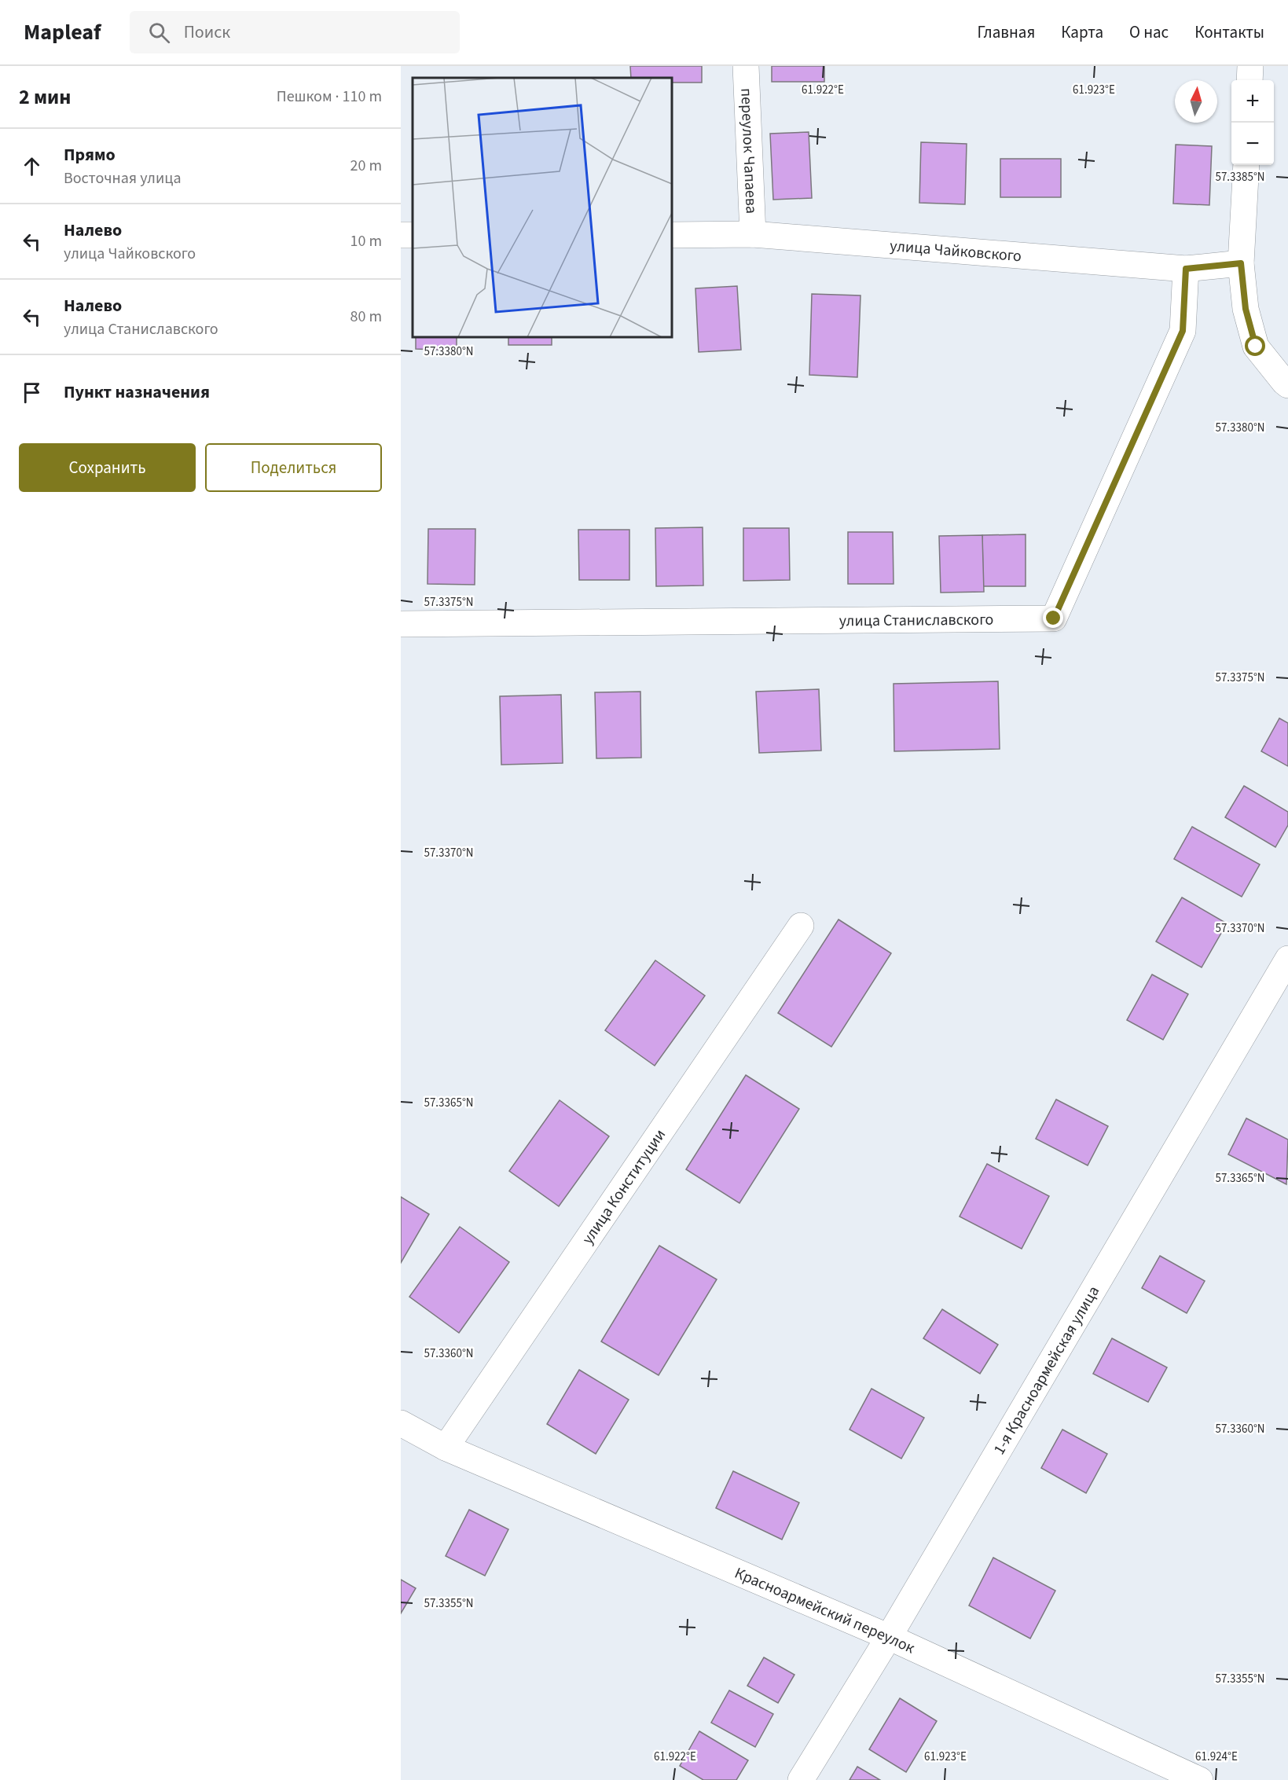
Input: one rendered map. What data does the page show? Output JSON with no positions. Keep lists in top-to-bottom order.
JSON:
{
  "streets": {
    "street": [
      "переулок Чапаева",
      "улица Чайковского",
      "улица Станиславского",
      "улица Конституции",
      "1-я Красноармейская улица",
      "Красноармейский переулок"
    ]
  },
  "crossings": [
    ["переулок Чапаева", "улица Чайковского"],
    ["улица Чайковского", "улица Станиславского"],
    ["улица Конституции", "Красноармейский переулок"],
    ["1-я Красноармейская улица", "Красноармейский переулок"]
  ],
  "north": "top",
  "page": {
    "header": "Mapleaf",
    "search": "Поиск",
    "nav": [
      "Главная",
      "Карта",
      "О нас",
      "Контакты"
    ],
    "heading": ["2 мин", "Пешком · 110 m"],
    "map_buttons": ["+", "−"],
    "list": [
      ["Прямо", "Восточная улица", "20 m"],
      ["Налево", "улица Чайковского", "10 m"],
      ["Налево", "улица Станиславского", "80 m"],
      "Пункт назначения"
    ],
    "buttons": ["Сохранить", "Поделиться"]
  },
  "coordinates": [
    "61.922°E",
    "61.923°E",
    "57.3385°N",
    "57.3380°N",
    "57.3375°N",
    "57.3370°N",
    "57.3365°N",
    "57.3360°N",
    "57.3355°N",
    "61.924°E"
  ]
}
